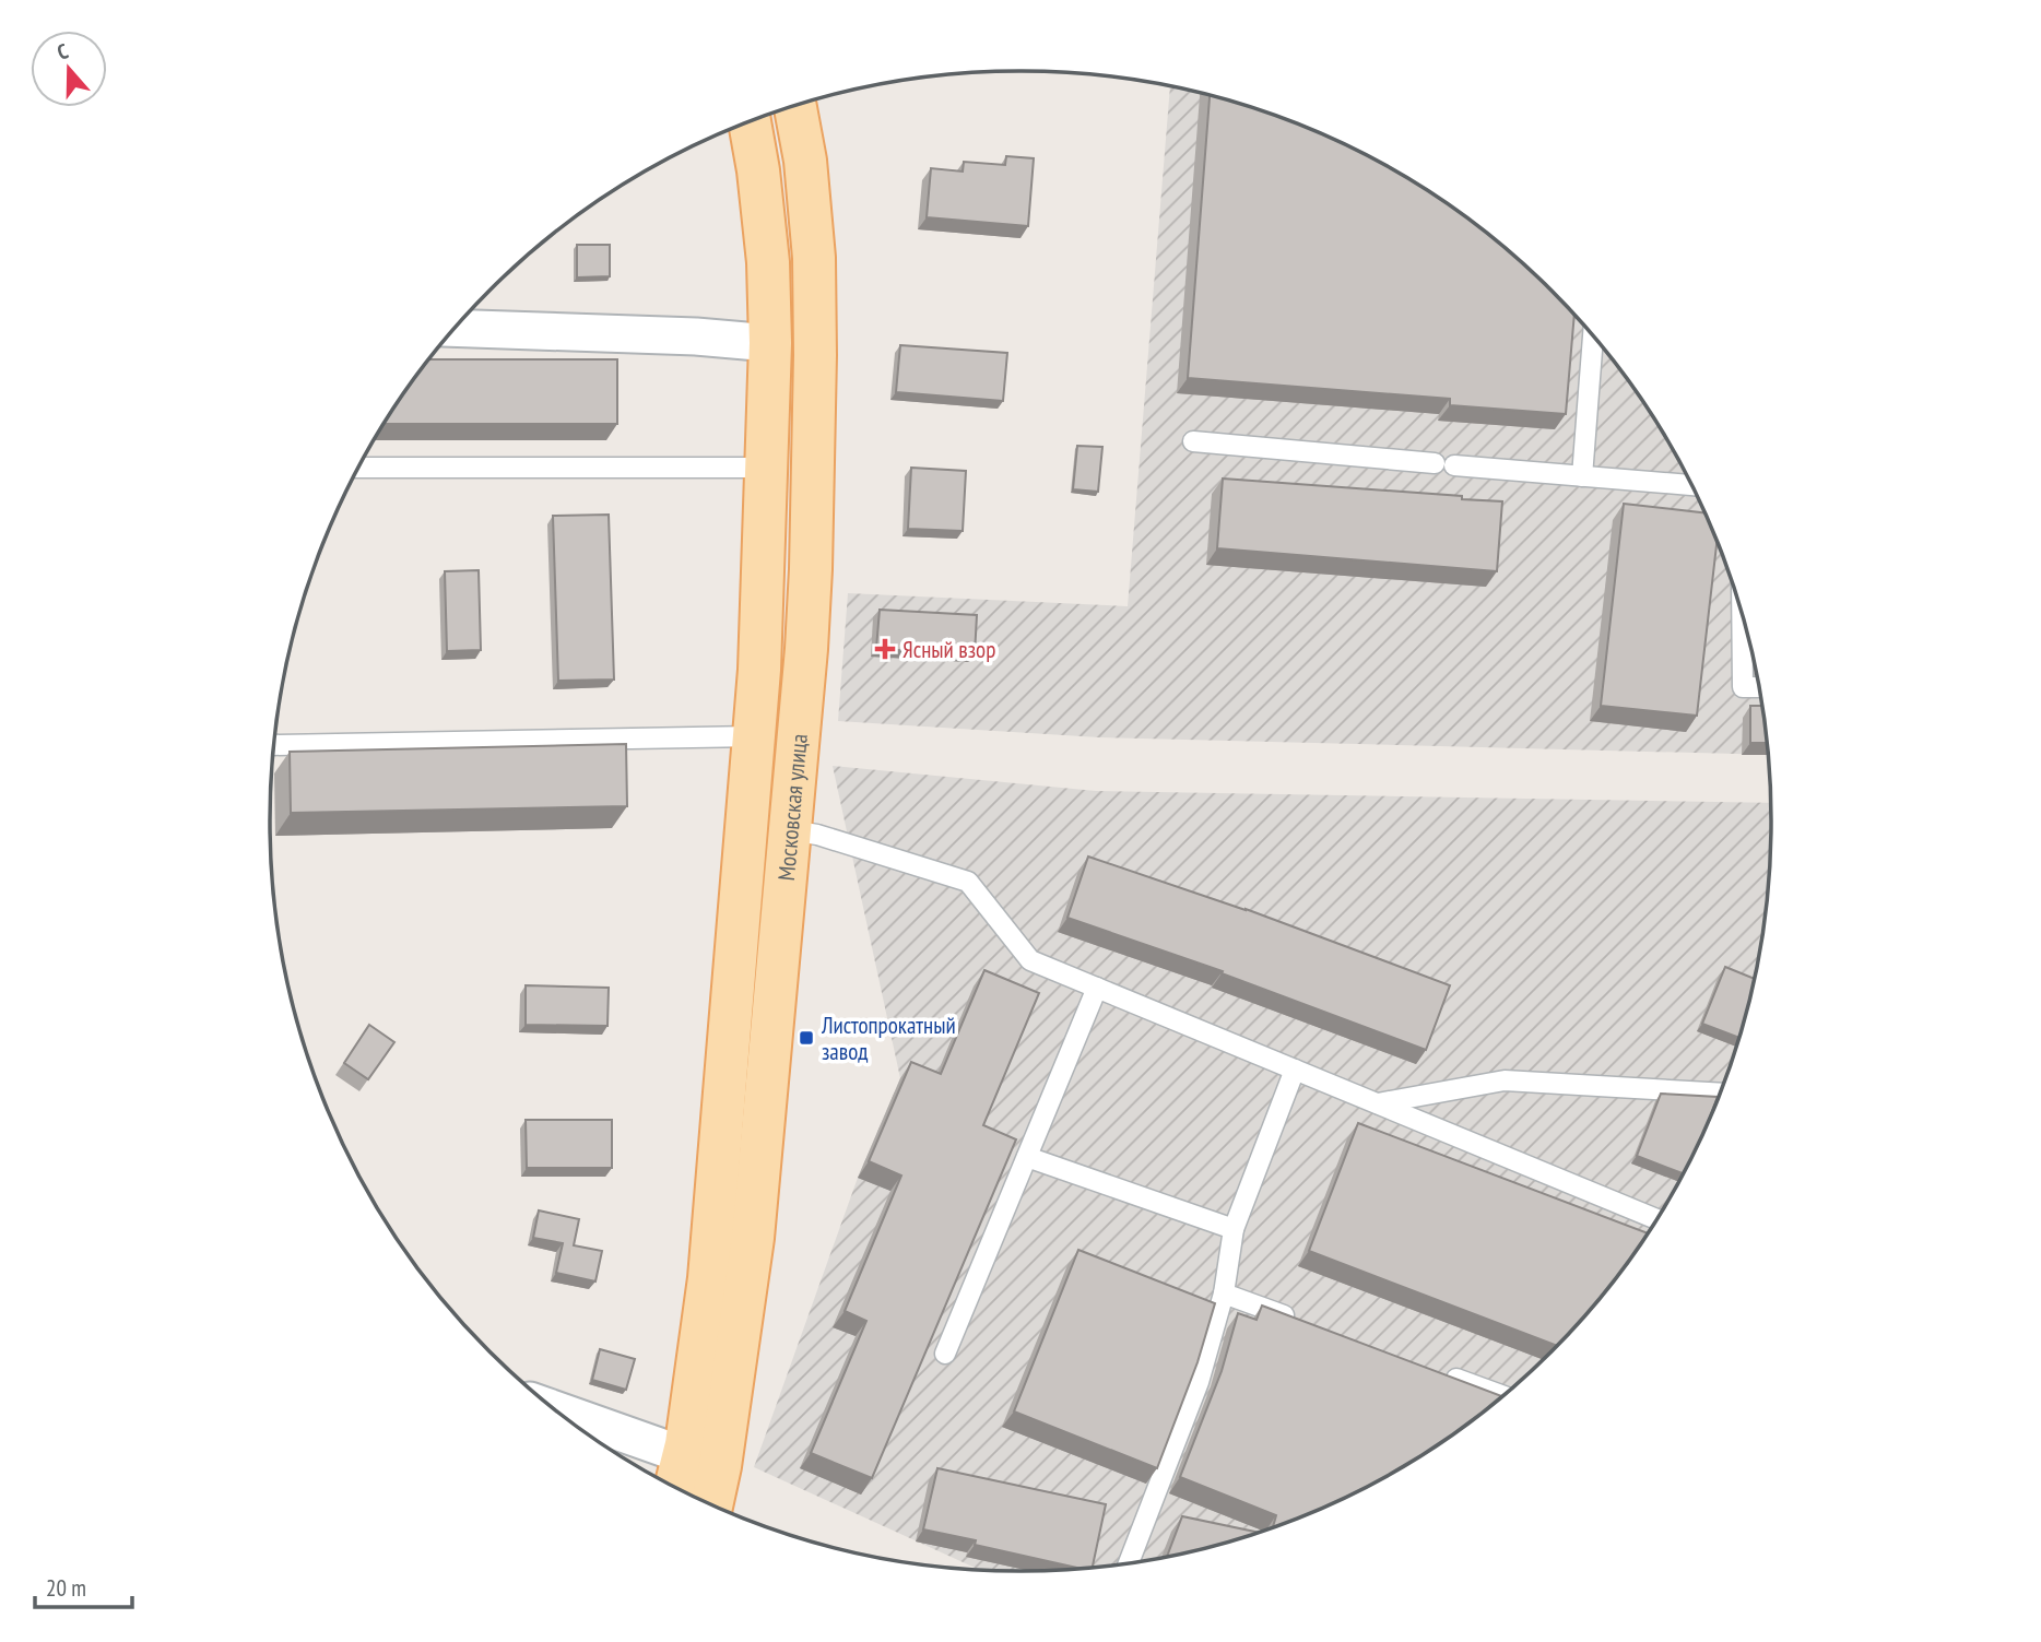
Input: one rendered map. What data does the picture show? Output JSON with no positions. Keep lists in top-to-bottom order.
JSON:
{
  "streets": {
    "main road": ["Московская улица"]
  },
  "places": {
    "health": ["Ясный взор"],
    "transit": ["Листопрокатный завод"]
  },
  "scale_bar": "20 m",
  "north": "top"
}
